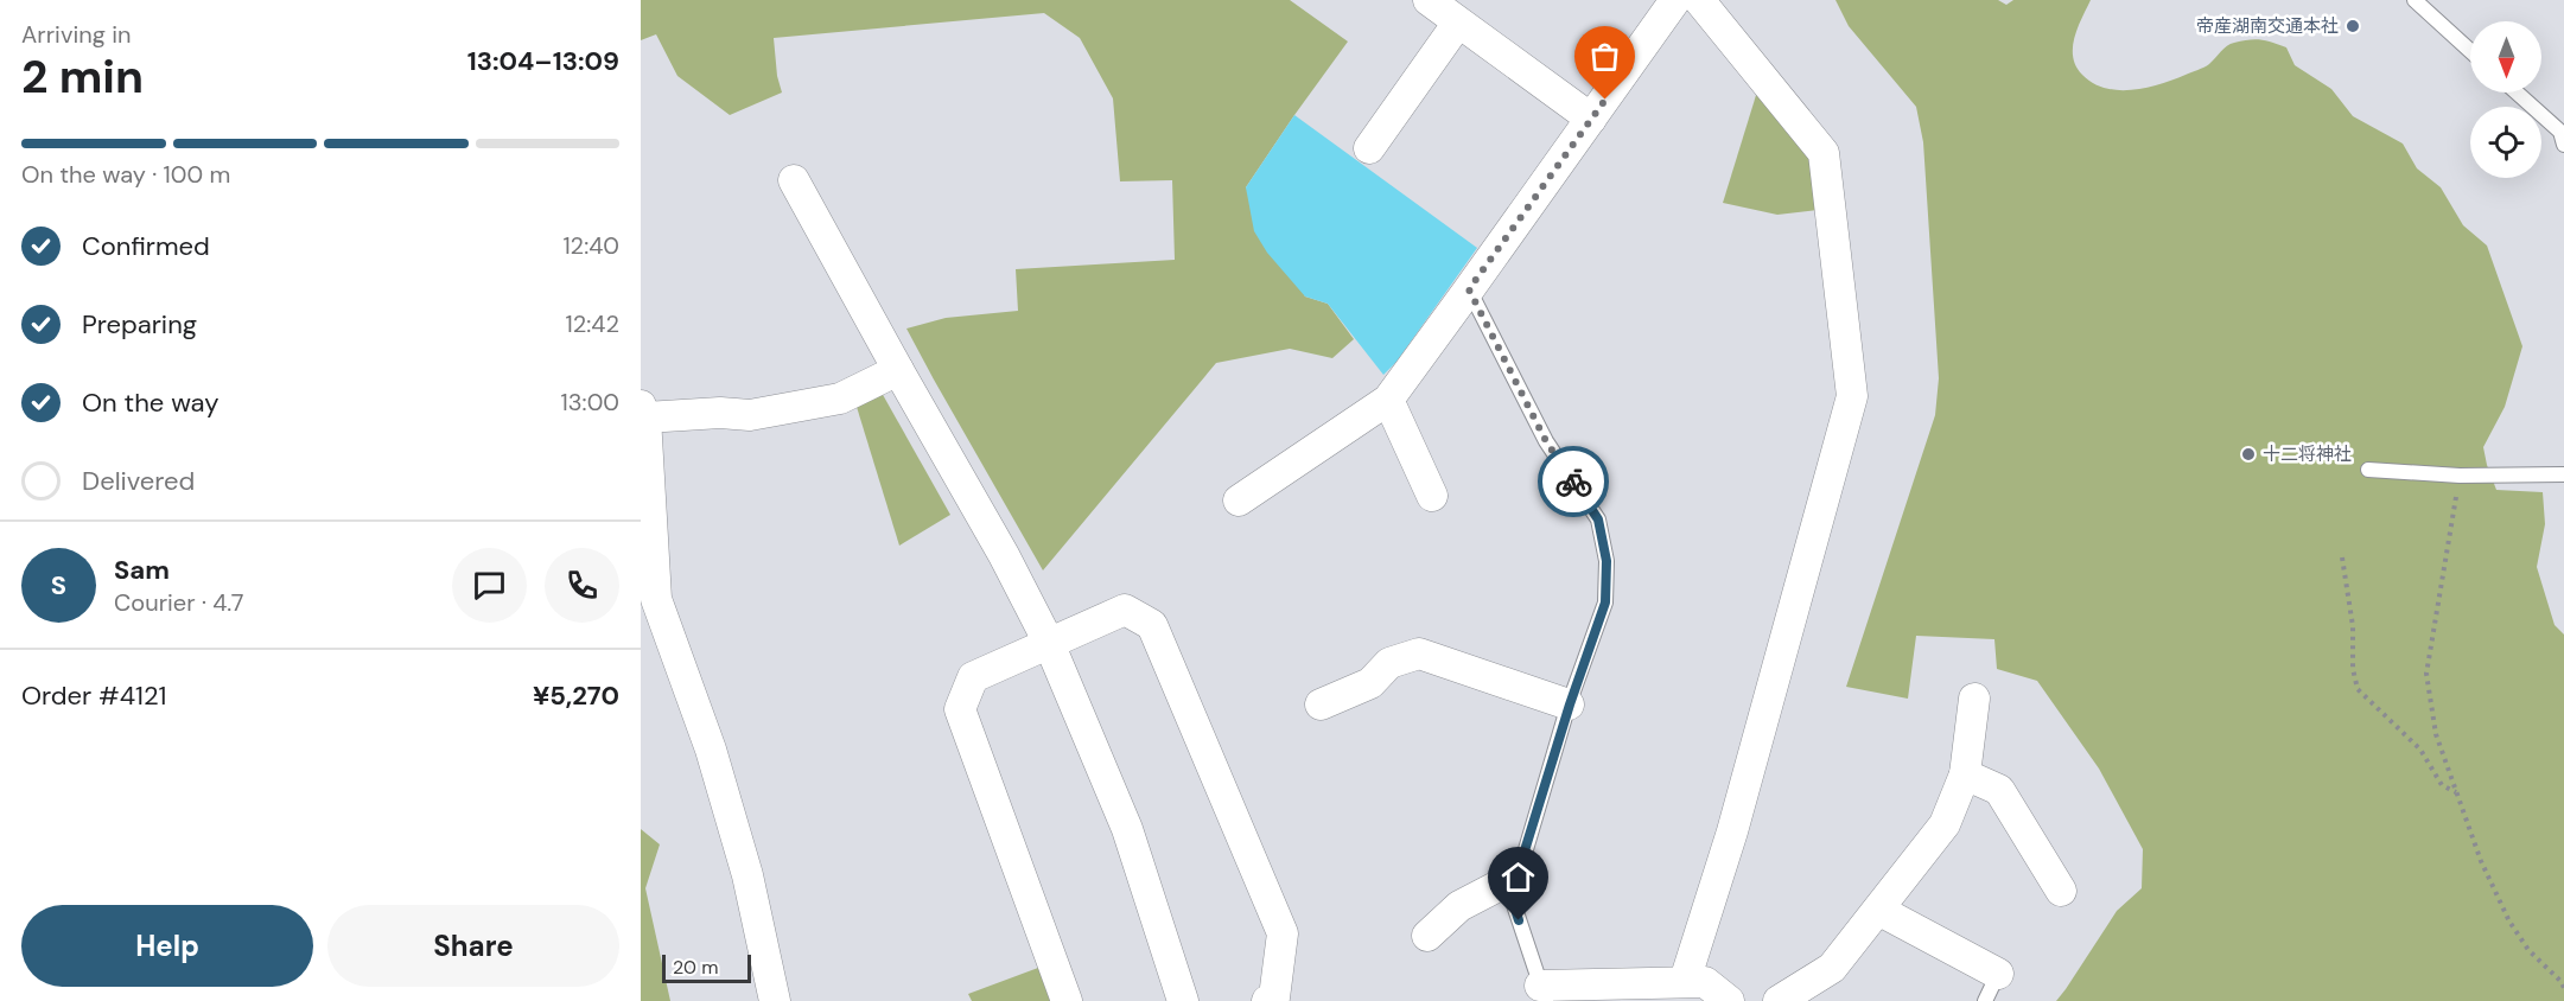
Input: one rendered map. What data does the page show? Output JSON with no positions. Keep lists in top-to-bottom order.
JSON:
{
  "places": ["帝産湖南交通本社", "十二将神社"],
  "scale_bar": "20 m",
  "north": "bottom",
  "page": {
    "heading": ["2 min", "Arriving in", "13:04–13:09"],
    "panel": [
      "Sam",
      "Courier · 4.7",
      "Order #4121",
      "¥5,270"
    ],
    "bar": "On the way · 100 m",
    "list": [
      ["Confirmed", "12:40"],
      ["Preparing", "12:42"],
      ["On the way", "13:00"],
      "Delivered"
    ],
    "round": "S",
    "buttons": ["Help", "Share"],
    "scale": "20 m"
  }
}
